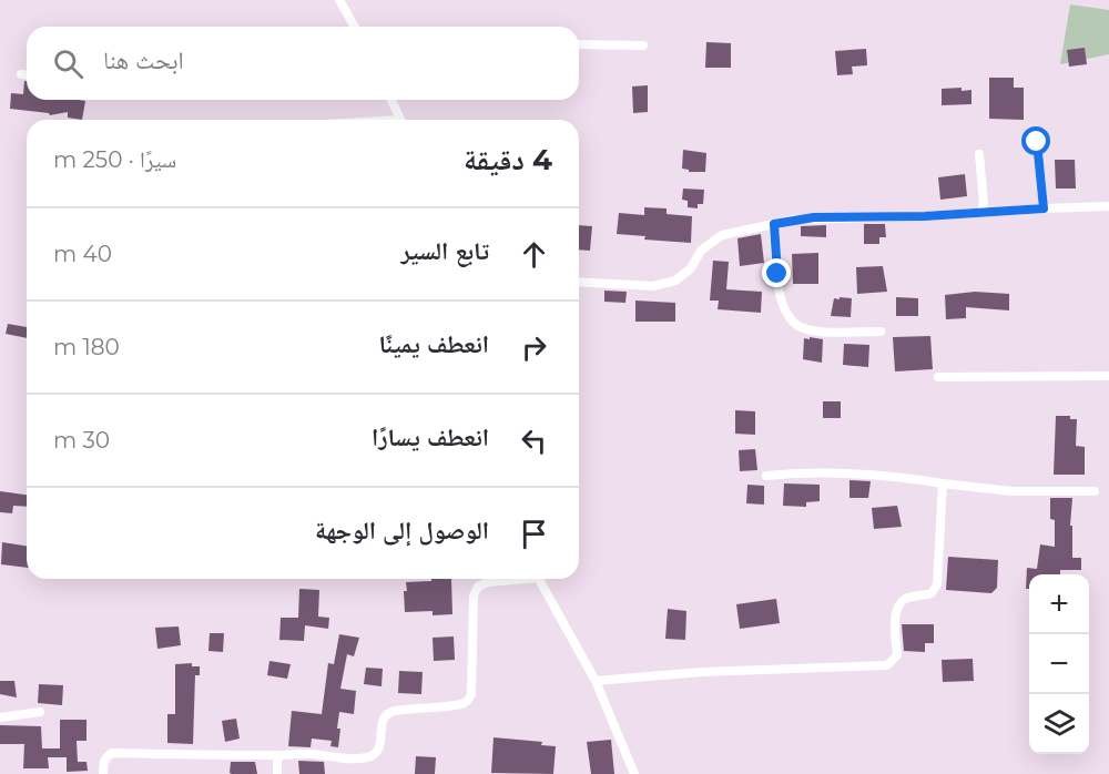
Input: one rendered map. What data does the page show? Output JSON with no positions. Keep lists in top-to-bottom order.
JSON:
{
  "page": {
    "search": "ابحث هنا",
    "heading": ["4 دقيقة", "سيرًا · 250 m"],
    "list": [
      ["تابع السير", "40 m"],
      ["انعطف يمينًا", "180 m"],
      ["انعطف يسارًا", "30 m"],
      "الوصول إلى الوجهة"
    ],
    "map_buttons": ["+", "−"]
  }
}
